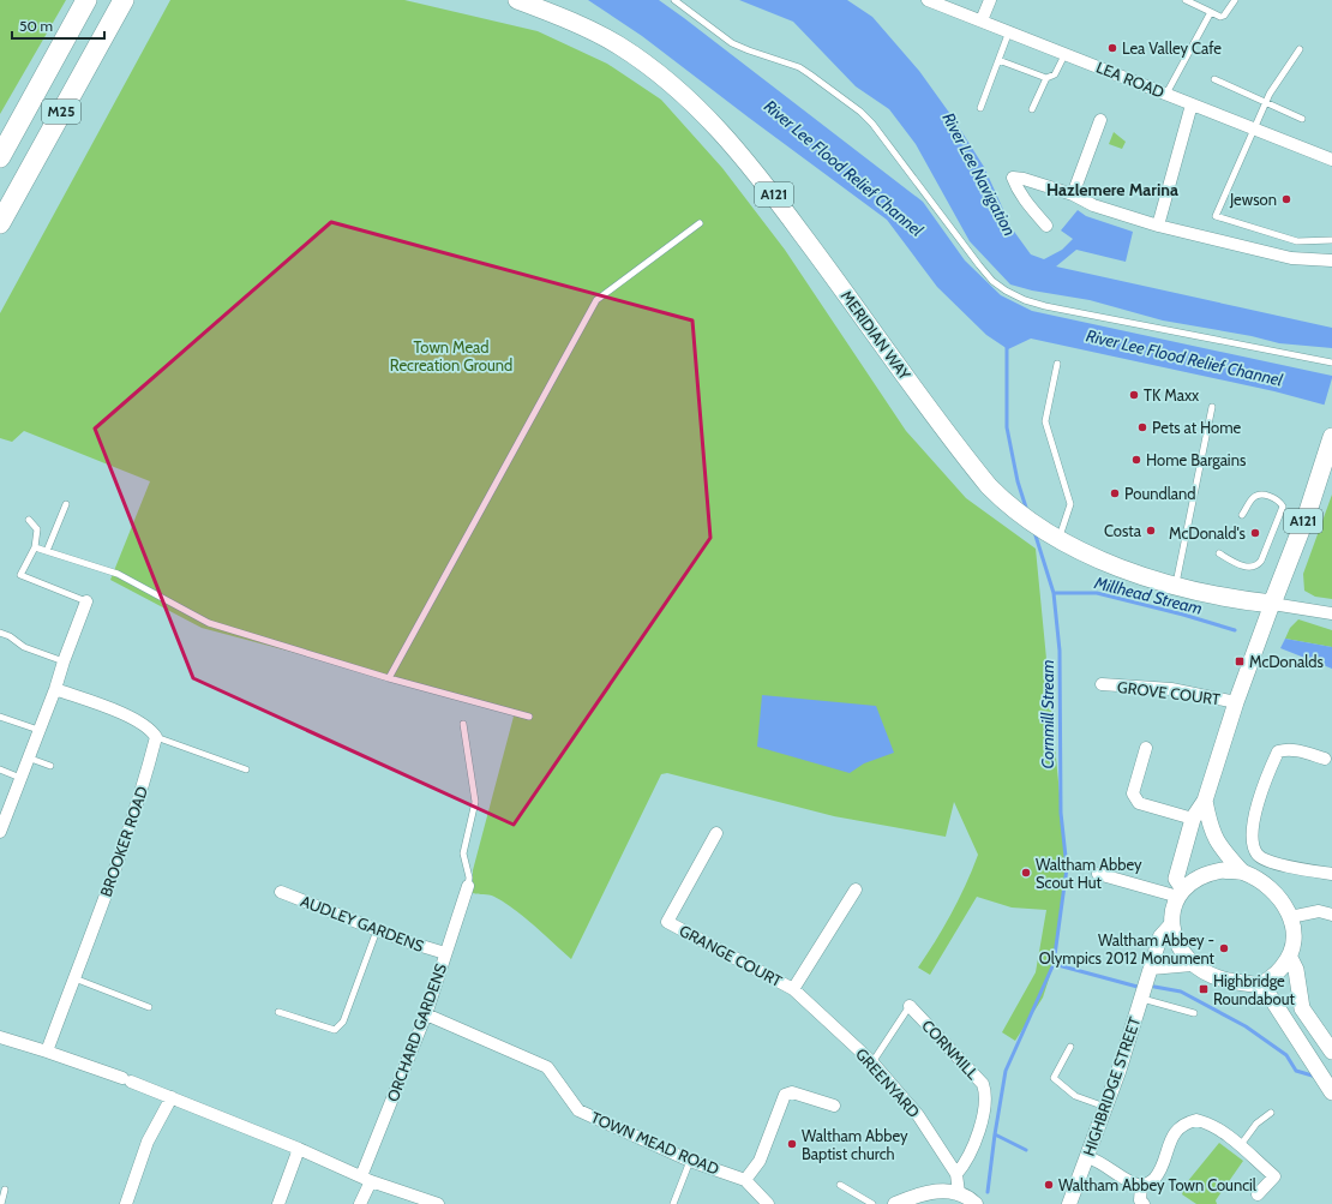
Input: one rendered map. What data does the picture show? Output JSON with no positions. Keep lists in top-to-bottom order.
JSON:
{
  "streets": {
    "highway": ["M25"],
    "main road": ["A121", "MERIDIAN WAY"],
    "street": [
      "LEA ROAD",
      "GROVE COURT",
      "BROOKER ROAD",
      "AUDLEY GARDENS",
      "GRANGE COURT",
      "ORCHARD GARDENS",
      "CORNMILL",
      "GREENYARD",
      "HIGHBRIDGE STREET",
      "TOWN MEAD ROAD"
    ]
  },
  "crossings": [
    ["A121", "MERIDIAN WAY"],
    ["AUDLEY GARDENS", "ORCHARD GARDENS"],
    ["GRANGE COURT", "GREENYARD"],
    ["ORCHARD GARDENS", "TOWN MEAD ROAD"],
    ["CORNMILL", "GREENYARD"]
  ],
  "districts": ["Hazlemere Marina"],
  "water": [
    "River Lee Flood Relief Channel",
    "River Lee Navigation",
    "Millhead Stream",
    "Cornmill Stream"
  ],
  "parks": ["Town Mead Recreation Ground"],
  "places": {
    "other": [
      "Lea Valley Cafe",
      "Jewson",
      "TK Maxx",
      "Pets at Home",
      "Home Bargains",
      "Poundland",
      "Costa",
      "McDonald's",
      "Waltham Abbey Scout Hut",
      "Waltham Abbey - Olympics 2012 Monument",
      "Waltham Abbey Baptist church",
      "Waltham Abbey Town Council"
    ],
    "transit": ["McDonalds", "Highbridge Roundabout"]
  },
  "scale_bar": "50 m"
}
